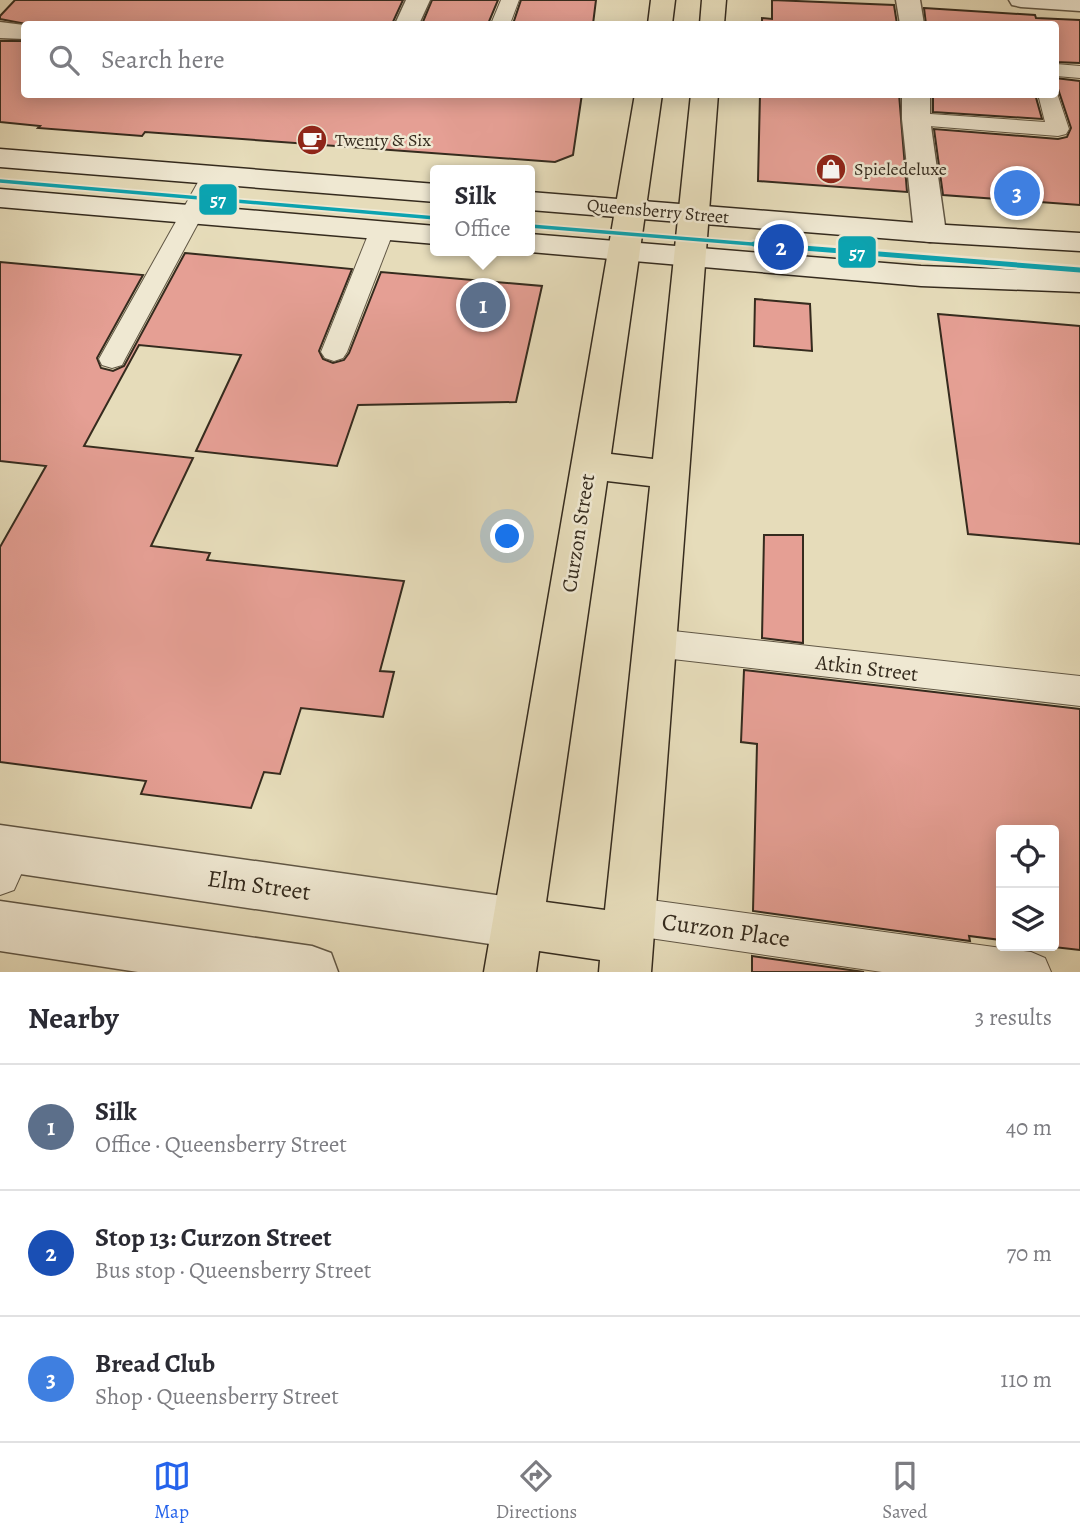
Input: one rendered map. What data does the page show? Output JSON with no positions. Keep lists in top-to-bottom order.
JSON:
{
  "streets": {
    "highway": ["Curzon Street"],
    "street": ["Queensberry Street", "Elm Street"],
    "lane": ["Atkin Street", "Curzon Place"]
  },
  "crossings": [
    ["Queensberry Street", "Curzon Street"],
    ["Curzon Street", "Elm Street"]
  ],
  "places": {
    "cafe": ["Twenty & Six"],
    "shop": ["Spieledeluxe"]
  },
  "lines": ["transit line 57"],
  "page": {
    "search": "Search here",
    "popup": ["Silk", "Office"],
    "pins": ["3", "2", "1"],
    "heading": ["Nearby", "3 results"],
    "list": [
      {
        "mark": "1",
        "name": "Silk",
        "note": "Office · Queensberry Street",
        "value": "40 m"
      },
      {
        "mark": "2",
        "name": "Stop 13: Curzon Street",
        "note": "Bus stop · Queensberry Street",
        "value": "70 m"
      },
      {
        "mark": "3",
        "name": "Bread Club",
        "note": "Shop · Queensberry Street",
        "value": "110 m"
      }
    ],
    "nav": ["Map", "Directions", "Saved"]
  }
}
